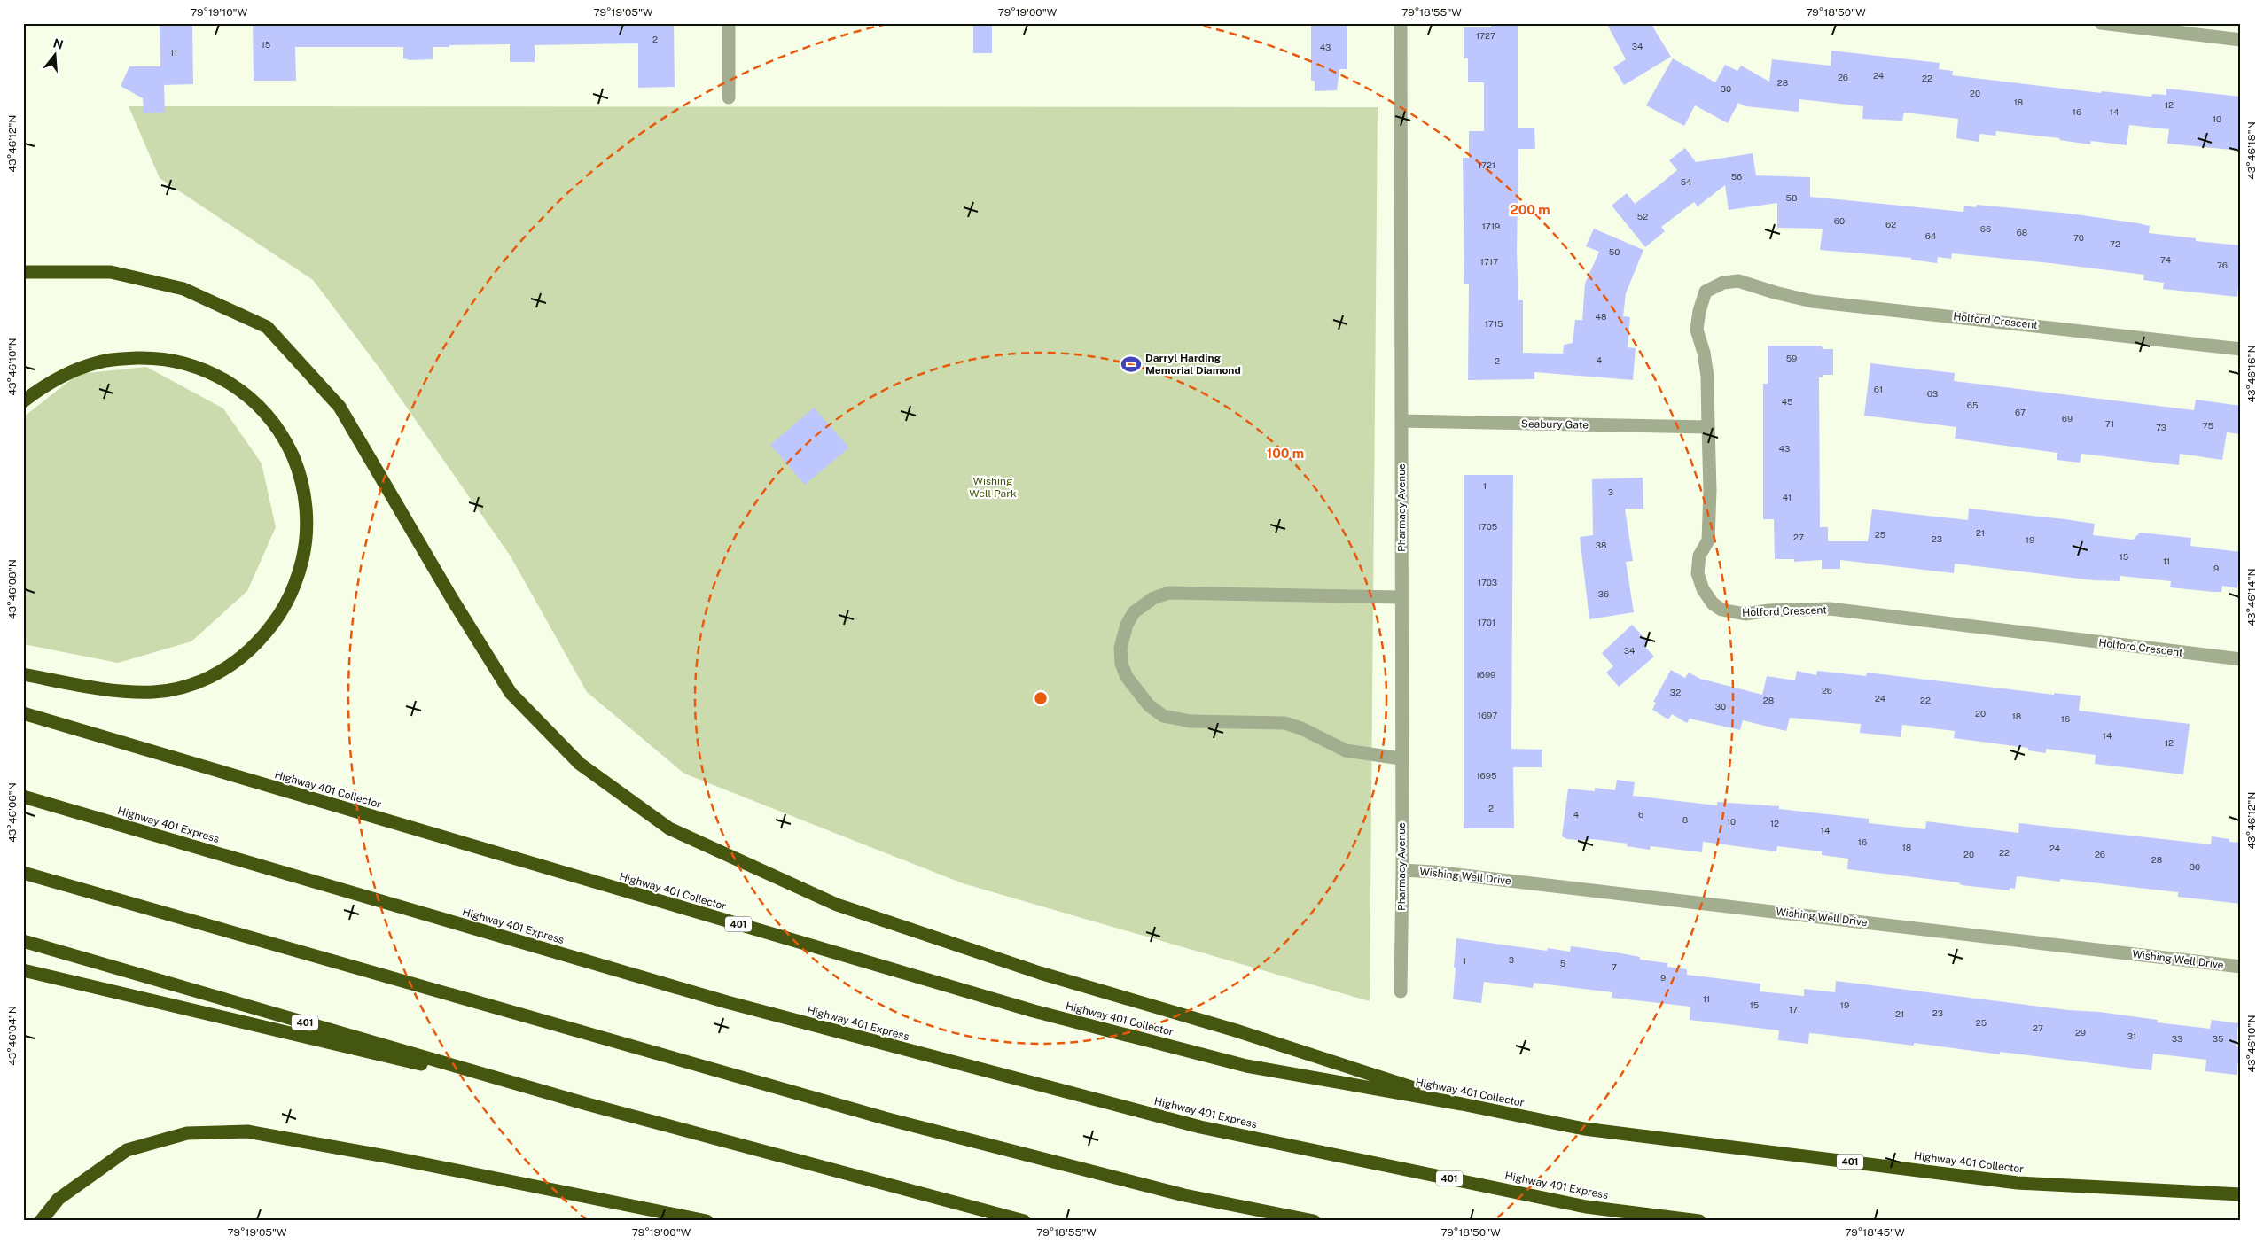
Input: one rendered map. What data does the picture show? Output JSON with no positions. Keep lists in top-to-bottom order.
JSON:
{
  "streets": {
    "highway": ["Highway 401 Collector", "Highway 401 Express", "401"],
    "street": [
      "Holford Crescent",
      "Seabury Gate",
      "Pharmacy Avenue",
      "Wishing Well Drive"
    ]
  },
  "crossings": [
    ["Holford Crescent", "Seabury Gate"],
    ["Seabury Gate", "Pharmacy Avenue"],
    ["Pharmacy Avenue", "Wishing Well Drive"]
  ],
  "parks": ["Wishing Well Park"],
  "places": {
    "sports": ["Darryl Harding Memorial Diamond"]
  },
  "house_numbers": [
    "1727",
    "2",
    "15",
    "34",
    "43",
    "11",
    "24",
    "26",
    "22",
    "28",
    "30",
    "20",
    "18",
    "12",
    "16",
    "14",
    "10",
    "1721",
    "56",
    "54",
    "58",
    "52",
    "60",
    "62",
    "1719",
    "66",
    "68",
    "64",
    "70",
    "72",
    "50",
    "74",
    "1717",
    "76",
    "48",
    "1715",
    "59",
    "4",
    "2",
    "61",
    "63",
    "45",
    "65",
    "67",
    "69",
    "71",
    "75",
    "73",
    "43",
    "1",
    "3",
    "41",
    "1705",
    "21",
    "25",
    "27",
    "23",
    "19",
    "38",
    "15",
    "11",
    "9",
    "1703",
    "36",
    "1701",
    "34",
    "1699",
    "26",
    "32",
    "24",
    "28",
    "22",
    "30",
    "20",
    "1697",
    "18",
    "16",
    "14",
    "12",
    "1695",
    "2",
    "4",
    "6",
    "8",
    "10",
    "12",
    "14",
    "16",
    "18",
    "24",
    "22",
    "20",
    "26",
    "28",
    "30",
    "3",
    "1",
    "5",
    "7",
    "9",
    "11",
    "15",
    "19",
    "17",
    "23",
    "21",
    "25",
    "27",
    "29",
    "31",
    "33",
    "35"
  ],
  "north": "top",
  "coordinates": [
    "79°19'10\"W",
    "79°19'05\"W",
    "79°19'00\"W",
    "79°18'55\"W",
    "79°18'50\"W",
    "43°46'12\"N",
    "43°46'18\"N",
    "43°46'10\"N",
    "43°46'16\"N",
    "43°46'08\"N",
    "43°46'14\"N",
    "43°46'06\"N",
    "43°46'04\"N",
    "79°18'45\"W"
  ],
  "rings": ["200 m", "100 m"]
}
